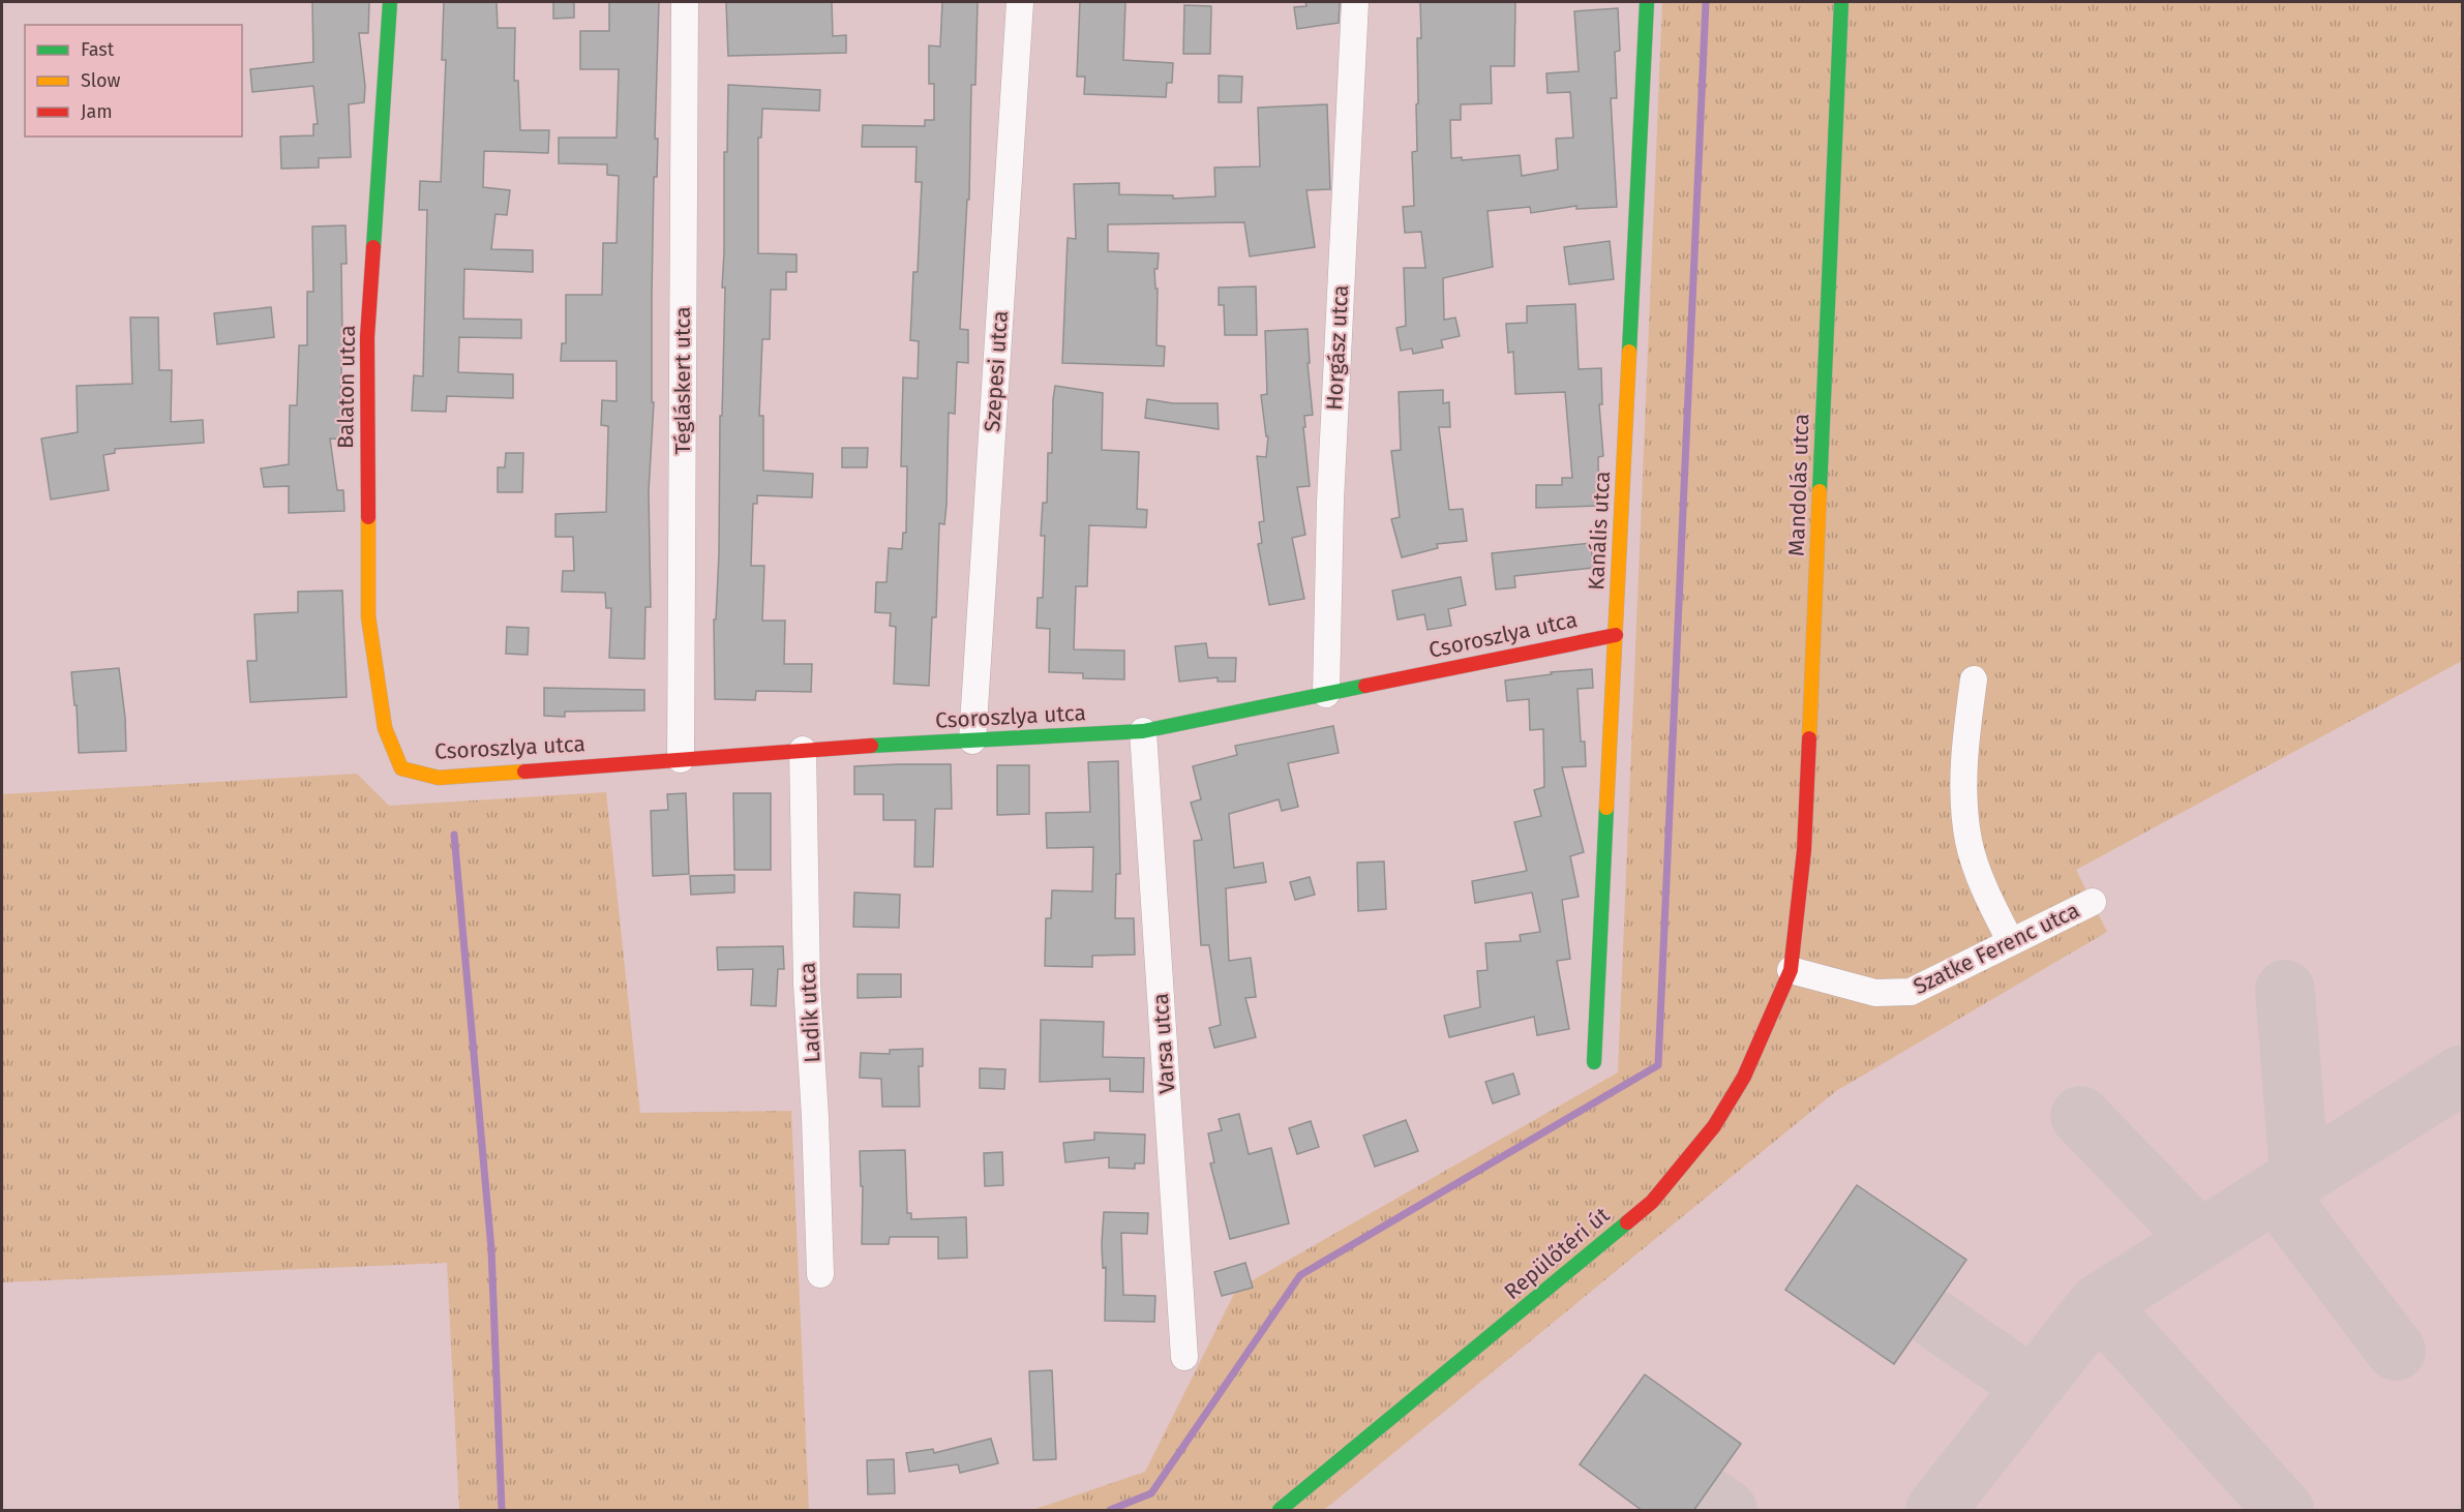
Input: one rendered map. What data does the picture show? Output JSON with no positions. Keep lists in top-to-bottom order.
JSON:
{
  "streets": {
    "street": [
      "Horgász utca",
      "Szepesi utca",
      "Tégláskert utca",
      "Balaton utca",
      "Mandolás utca",
      "Kanális utca",
      "Csoroszlya utca",
      "Szatke Ferenc utca",
      "Ladik utca",
      "Varsa utca",
      "Repülőtéri út"
    ]
  },
  "crossings": [
    ["Horgász utca", "Csoroszlya utca"],
    ["Szepesi utca", "Csoroszlya utca"],
    ["Tégláskert utca", "Csoroszlya utca"],
    ["Balaton utca", "Csoroszlya utca"],
    ["Mandolás utca", "Szatke Ferenc utca"],
    ["Mandolás utca", "Repülőtéri út"],
    ["Kanális utca", "Csoroszlya utca"],
    ["Csoroszlya utca", "Ladik utca"],
    ["Csoroszlya utca", "Varsa utca"],
    ["Szatke Ferenc utca", "Repülőtéri út"]
  ],
  "legend": ["Fast", "Slow", "Jam"]
}
